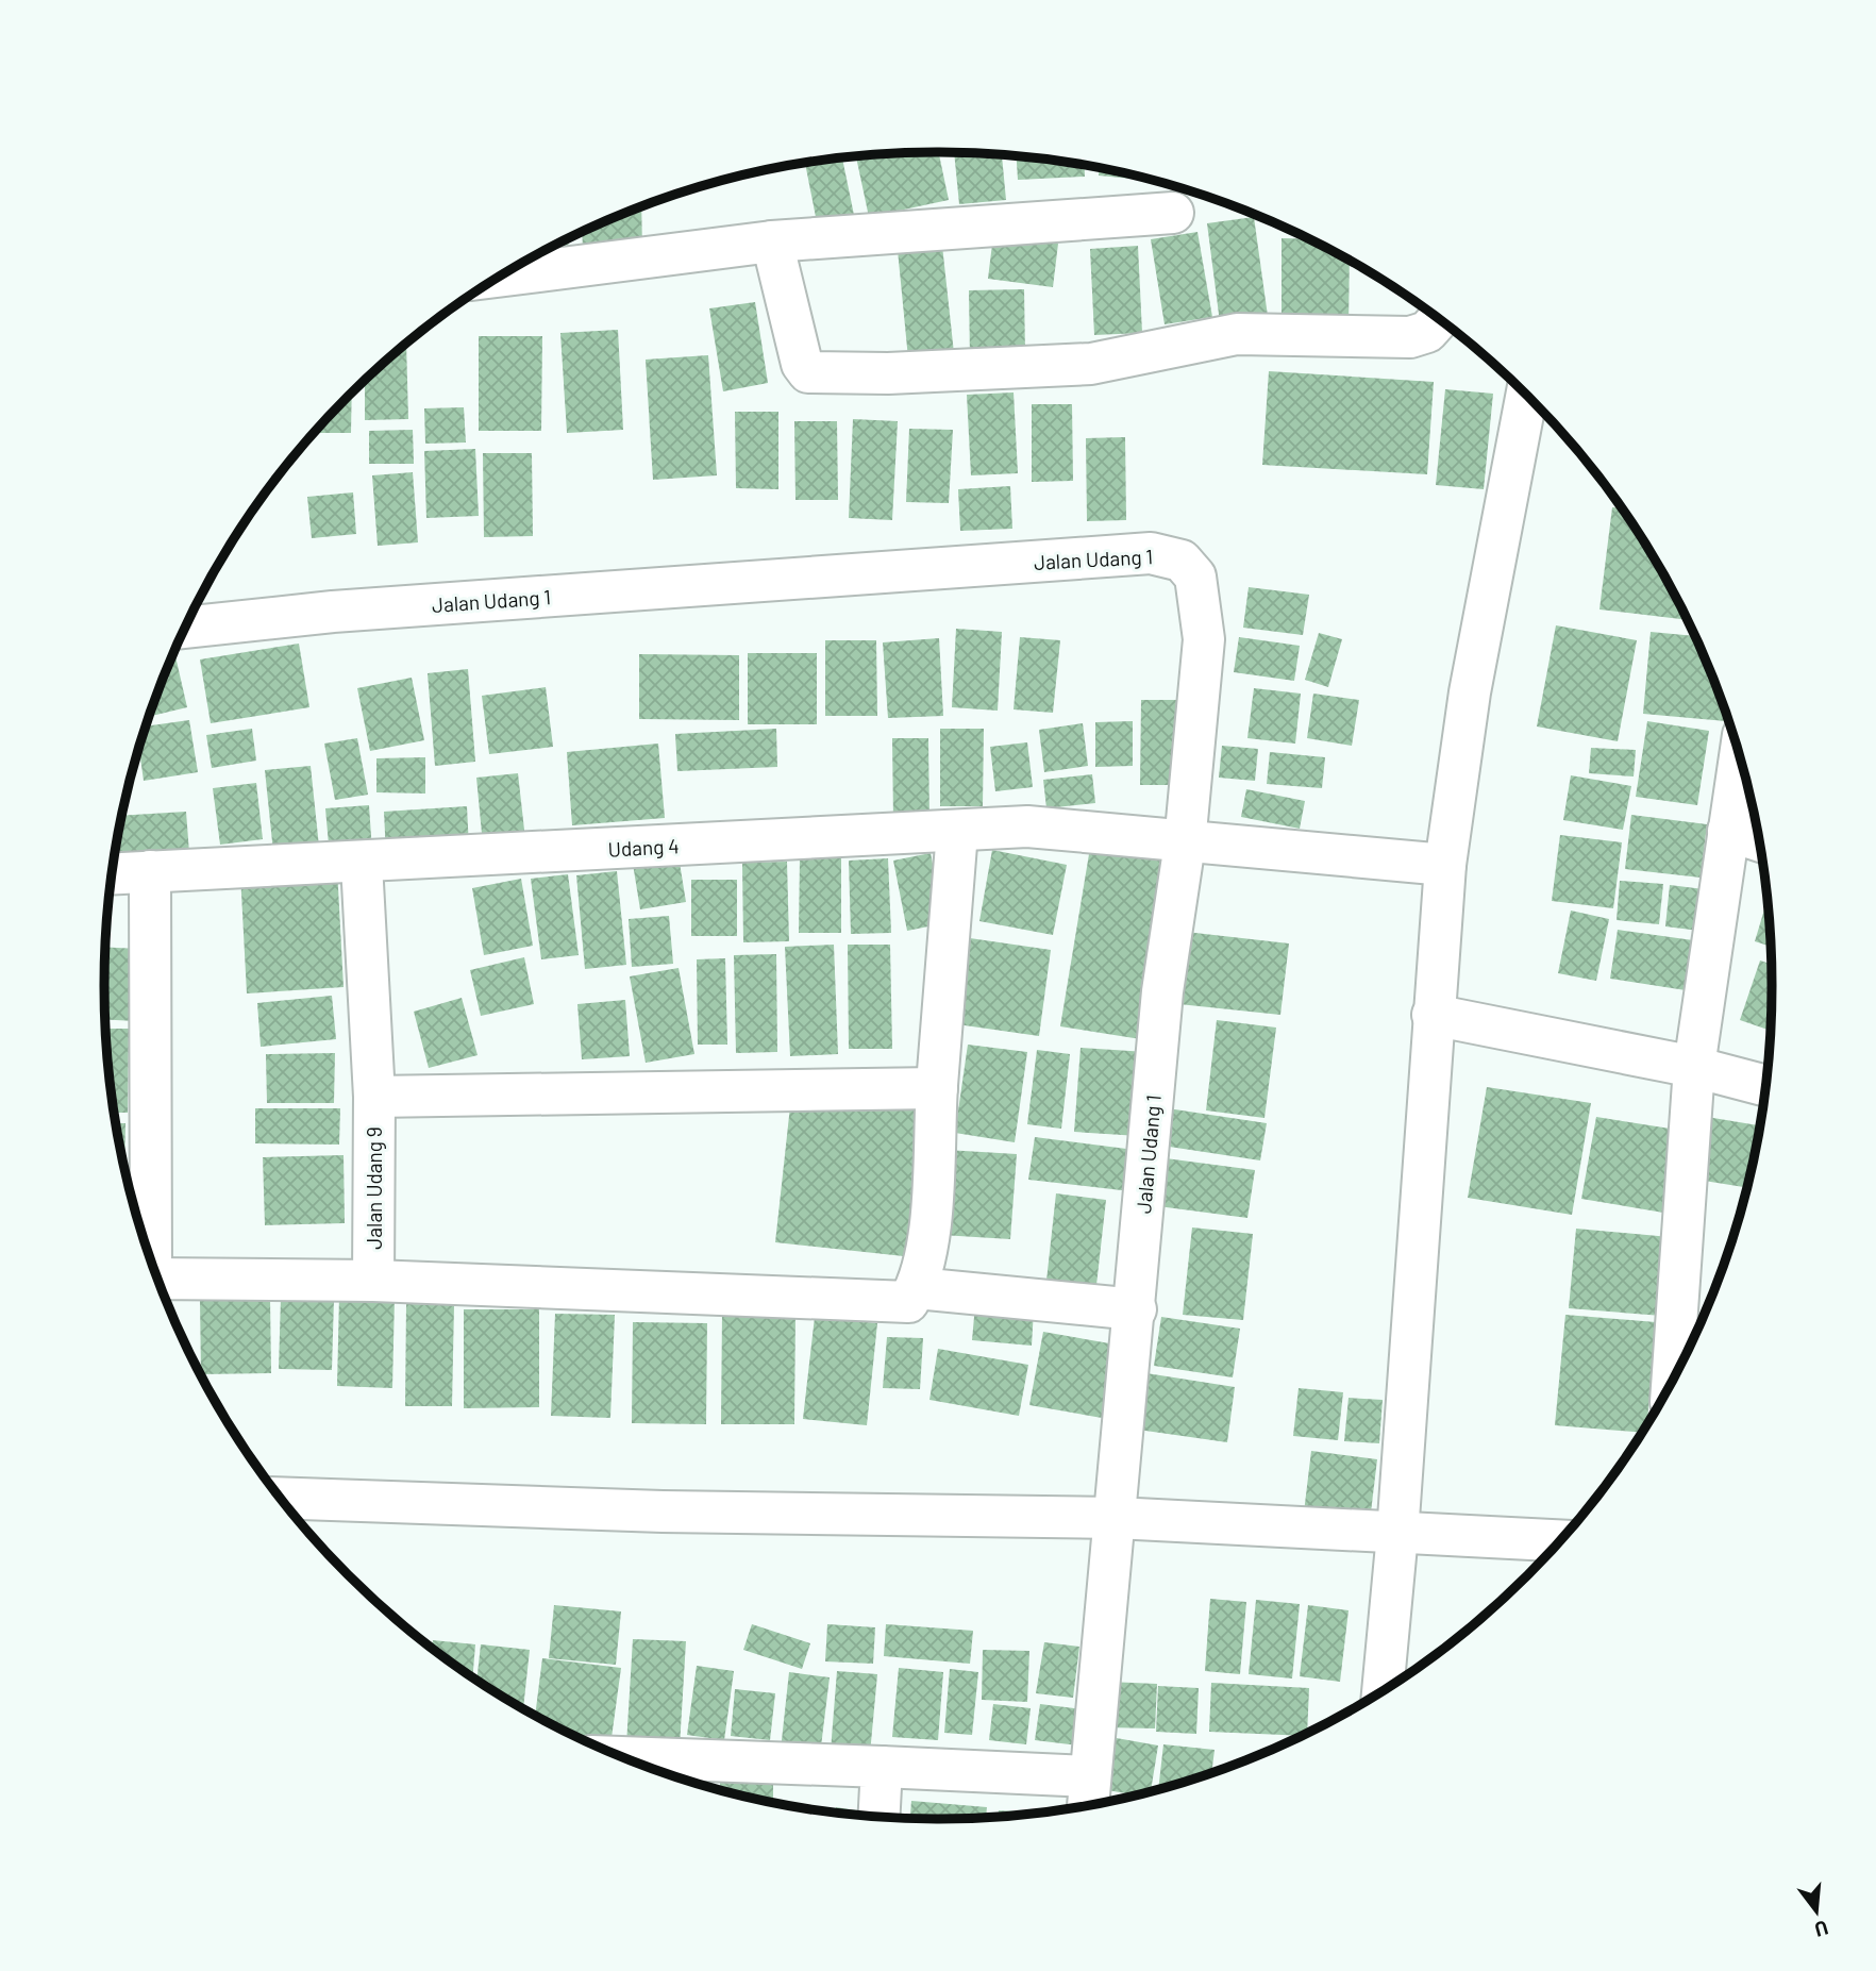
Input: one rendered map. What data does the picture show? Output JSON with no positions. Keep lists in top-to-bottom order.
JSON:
{
  "streets": {
    "street": ["Jalan Udang 1", "Udang 4", "Jalan Udang 9"]
  },
  "crossings": [
    ["Jalan Udang 1", "Udang 4"],
    ["Udang 4", "Jalan Udang 9"]
  ],
  "north": "bottom"
}
